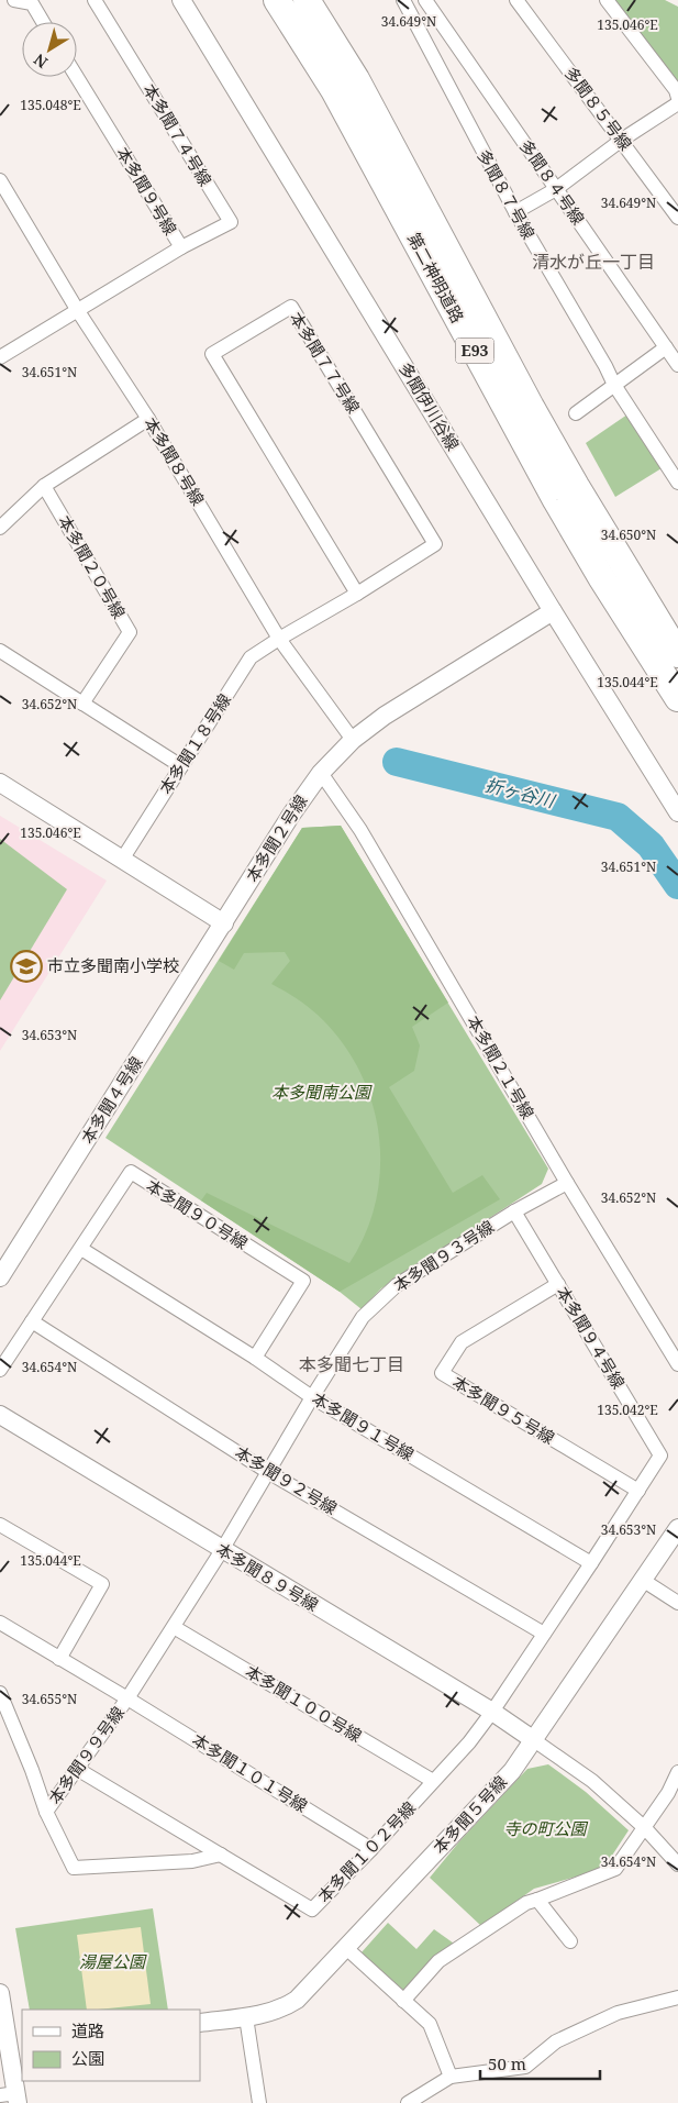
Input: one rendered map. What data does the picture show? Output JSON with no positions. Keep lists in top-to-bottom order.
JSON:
{
  "streets": {
    "highway": ["第二神明道路", "E93"],
    "street": [
      "多聞８５号線",
      "本多聞７４号線",
      "多聞８４号線",
      "本多聞９号線",
      "多聞８７号線",
      "本多聞７７号線",
      "多聞伊川谷線",
      "本多聞８号線",
      "本多聞２０号線",
      "本多聞１８号線",
      "本多聞２号線",
      "本多聞２１号線",
      "本多聞４号線",
      "本多聞９０号線",
      "本多聞９３号線",
      "本多聞９４号線",
      "本多聞９５号線",
      "本多聞９１号線",
      "本多聞９２号線",
      "本多聞８９号線",
      "本多聞１００号線",
      "本多聞９９号線",
      "本多聞１０１号線",
      "本多聞５号線",
      "本多聞１０２号線"
    ]
  },
  "crossings": [
    ["本多聞７４号線", "本多聞９号線"],
    ["本多聞９号線", "本多聞８号線"],
    ["本多聞７７号線", "本多聞８号線"],
    ["本多聞７７号線", "本多聞１８号線"],
    ["多聞伊川谷線", "本多聞２号線"],
    ["本多聞８号線", "本多聞１８号線"],
    ["本多聞８号線", "本多聞２号線"],
    ["本多聞２号線", "本多聞２１号線"],
    ["本多聞２号線", "本多聞４号線"],
    ["本多聞２１号線", "本多聞９３号線"],
    ["本多聞９０号線", "本多聞９１号線"],
    ["本多聞９０号線", "本多聞９２号線"],
    ["本多聞９３号線", "本多聞９４号線"],
    ["本多聞９３号線", "本多聞９１号線"],
    ["本多聞９３号線", "本多聞９２号線"],
    ["本多聞９３号線", "本多聞８９号線"],
    ["本多聞９３号線", "本多聞９９号線"],
    ["本多聞９４号線", "本多聞９５号線"],
    ["本多聞９４号線", "本多聞９１号線"],
    ["本多聞９４号線", "本多聞９２号線"],
    ["本多聞９４号線", "本多聞８９号線"],
    ["本多聞９４号線", "本多聞１０２号線"],
    ["本多聞８９号線", "本多聞９９号線"],
    ["本多聞８９号線", "本多聞５号線"],
    ["本多聞８９号線", "本多聞１０２号線"],
    ["本多聞１００号線", "本多聞９９号線"],
    ["本多聞１００号線", "本多聞１０２号線"],
    ["本多聞９９号線", "本多聞１０１号線"],
    ["本多聞９９号線", "本多聞１０２号線"],
    ["本多聞１０１号線", "本多聞１０２号線"]
  ],
  "districts": ["清水が丘一丁目", "本多聞七丁目"],
  "water": ["折ヶ谷川"],
  "parks": ["本多聞南公園", "寺の町公園", "湯屋公園"],
  "places": {
    "school or university": ["市立多聞南小学校"]
  },
  "legend": ["道路", "公園"],
  "scale_bar": "50 m",
  "north": "bottom left",
  "coordinates": [
    "34.649°N",
    "135.046°E",
    "135.048°E",
    "34.651°N",
    "34.650°N",
    "135.044°E",
    "34.652°N",
    "34.653°N",
    "34.654°N",
    "135.042°E",
    "34.655°N"
  ]
}
